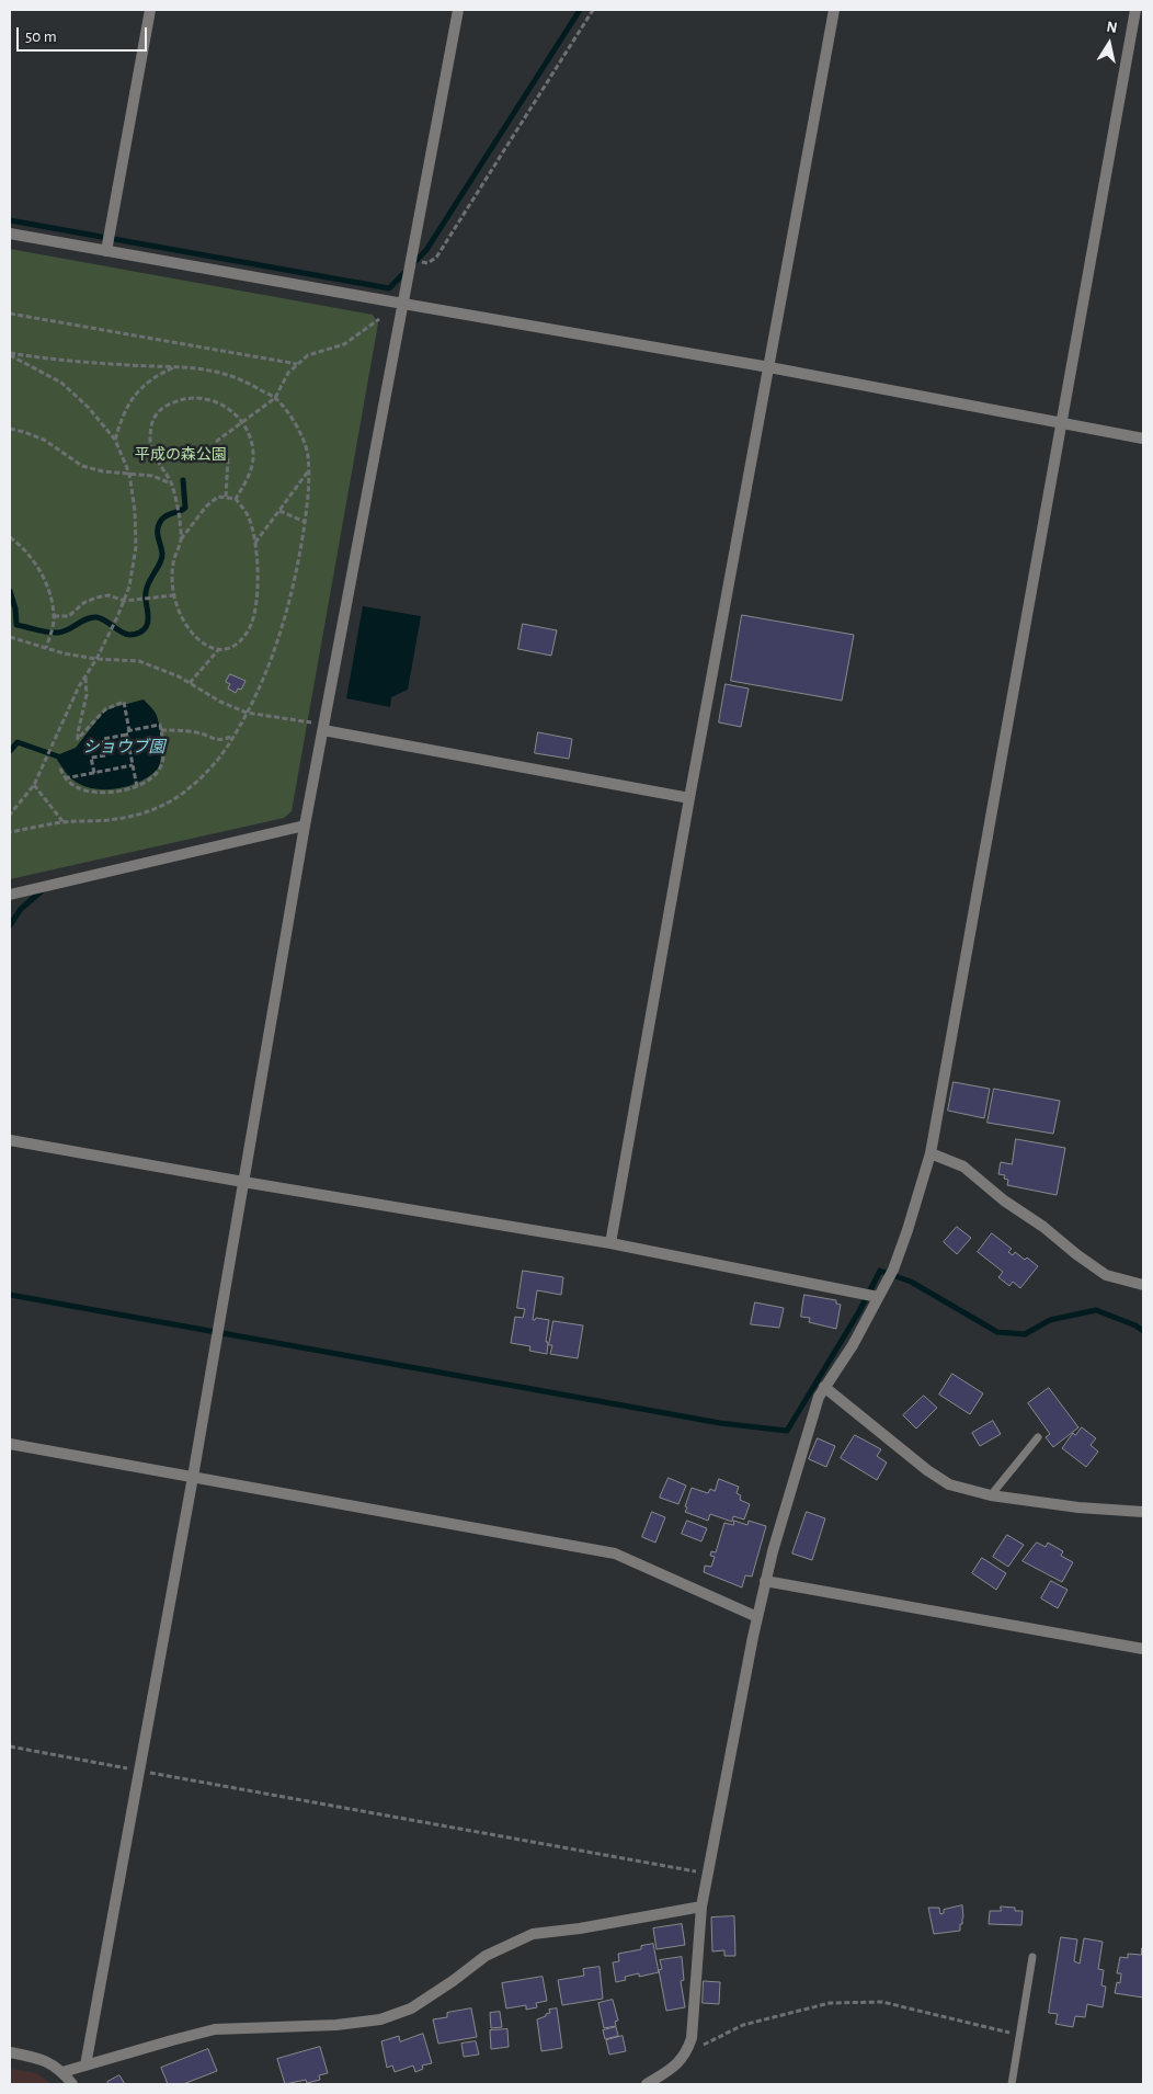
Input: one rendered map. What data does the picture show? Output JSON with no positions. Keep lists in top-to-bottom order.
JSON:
{
  "water": ["ショウブ園"],
  "parks": ["平成の森公園"],
  "scale_bar": "50 m",
  "north": "top"
}
